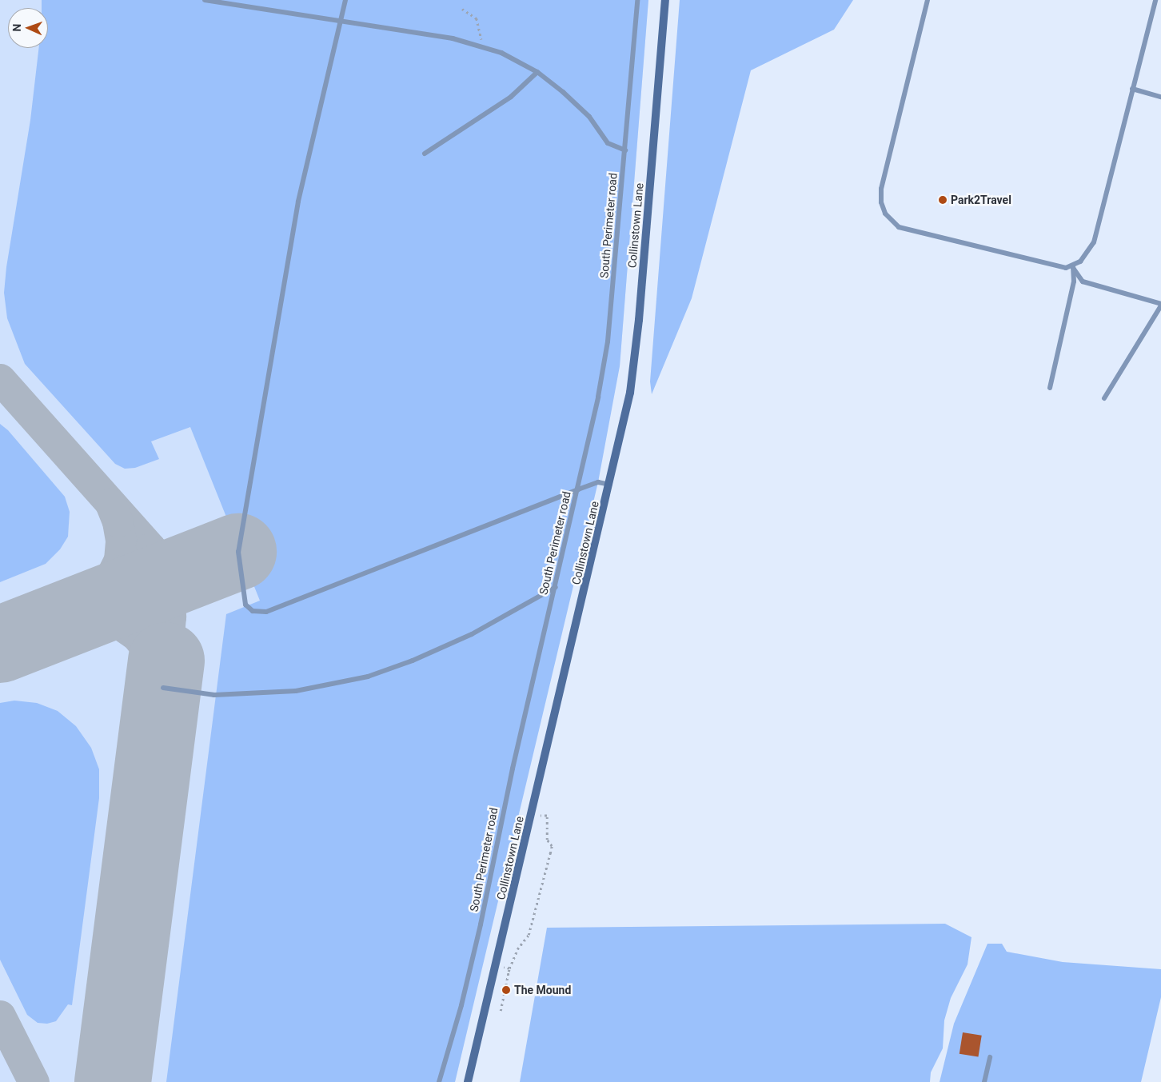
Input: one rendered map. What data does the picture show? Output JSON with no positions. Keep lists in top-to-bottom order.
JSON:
{
  "streets": {
    "street": ["Collinstown Lane"],
    "lane": ["South Perimeter road"]
  },
  "places": ["Park2Travel", "The Mound"],
  "north": "left"
}
